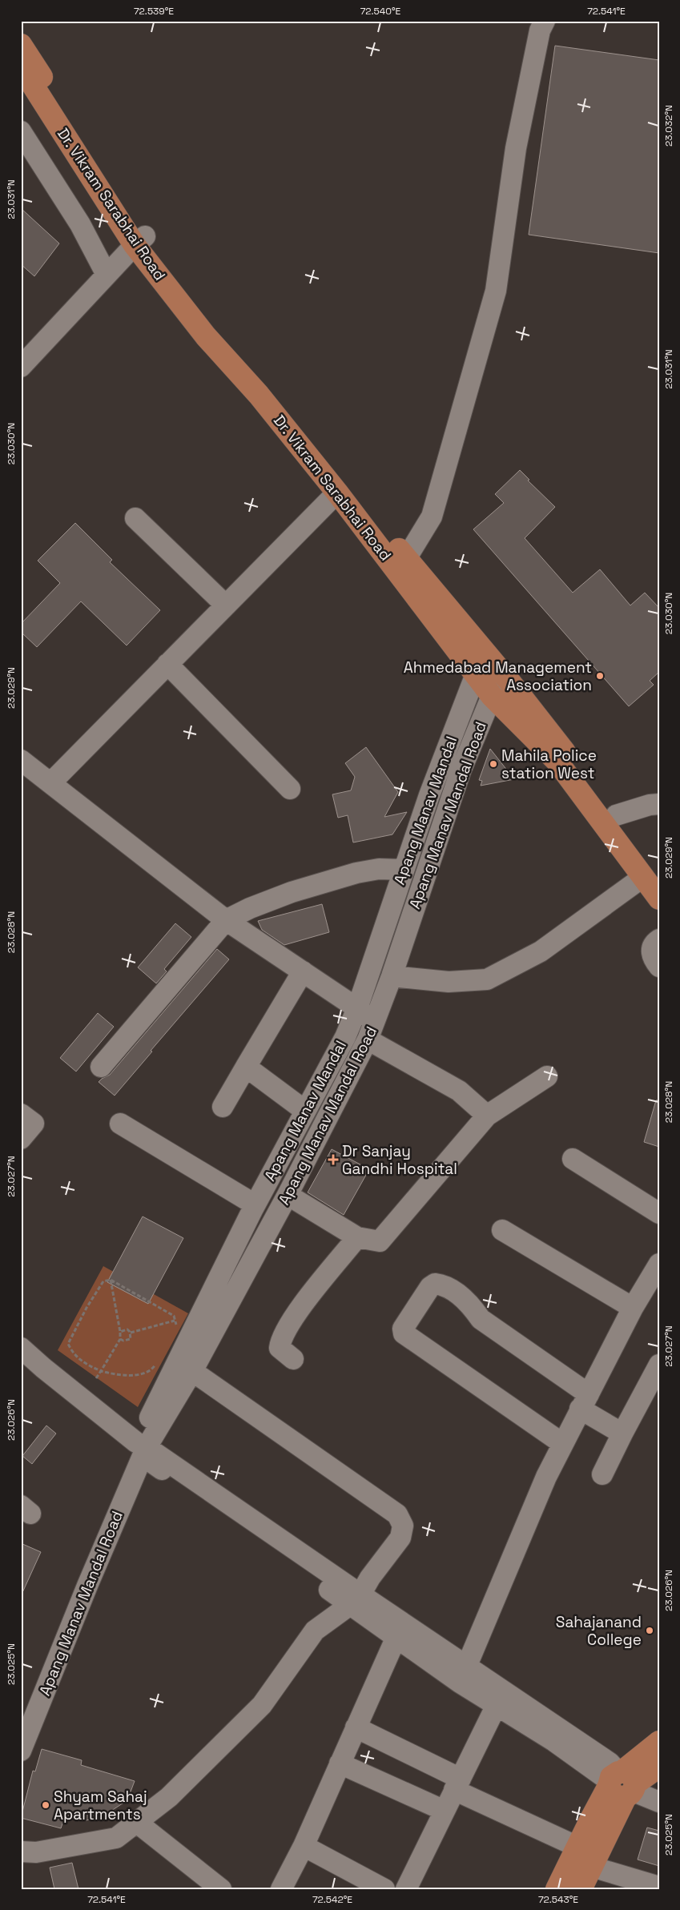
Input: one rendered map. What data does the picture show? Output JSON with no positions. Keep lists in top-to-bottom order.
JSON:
{
  "streets": {
    "main road": ["Dr. Vikram Sarabhai Road"],
    "street": ["Apang Manav Mandal", "Apang Manav Mandal Road"]
  },
  "crossings": [
    ["Dr. Vikram Sarabhai Road", "Apang Manav Mandal"],
    ["Dr. Vikram Sarabhai Road", "Apang Manav Mandal Road"],
    ["Apang Manav Mandal", "Apang Manav Mandal Road"]
  ],
  "places": {
    "other": [
      "Ahmedabad Management Association",
      "Mahila Police station West",
      "Sahajanand College",
      "Shyam Sahaj Apartments"
    ],
    "health": ["Dr Sanjay Gandhi Hospital"]
  },
  "coordinates": [
    "72.539°E",
    "72.540°E",
    "72.541°E",
    "23.032°N",
    "23.031°N",
    "23.030°N",
    "23.029°N",
    "23.028°N",
    "23.027°N",
    "23.026°N",
    "23.025°N",
    "72.542°E",
    "72.543°E"
  ]
}
